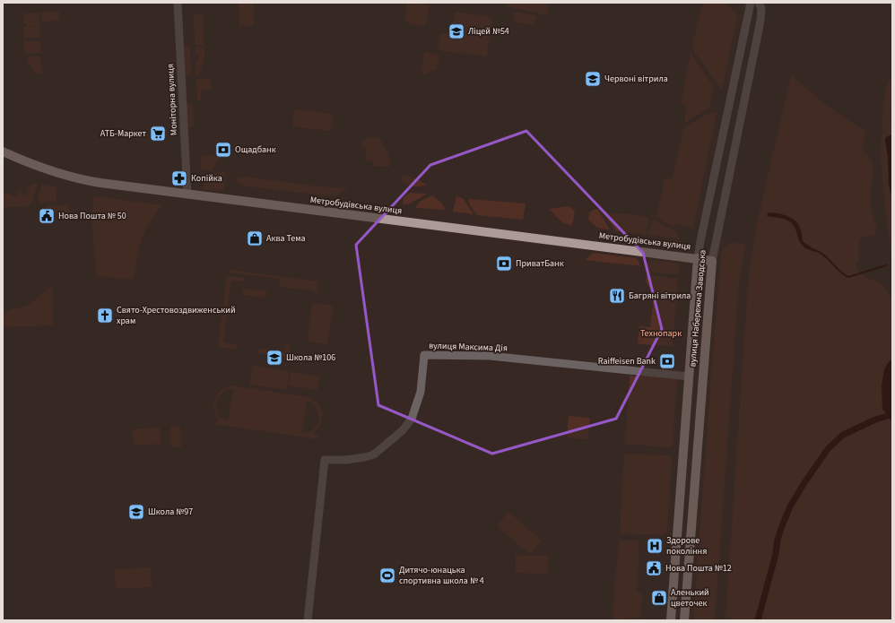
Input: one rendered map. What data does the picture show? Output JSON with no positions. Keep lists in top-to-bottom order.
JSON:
{
  "streets": {
    "main road": ["Метробудівська вулиця", "вулиця Набережна Заводська"],
    "street": ["Моніторна вулиця", "вулиця Максима Дія"]
  },
  "crossings": [
    ["Моніторна вулиця", "Метробудівська вулиця"],
    ["Метробудівська вулиця", "вулиця Набережна Заводська"],
    ["вулиця Набережна Заводська", "вулиця Максима Дія"]
  ],
  "parks": ["Технопарк"],
  "places": {
    "school or university": [
      "Ліцей №54",
      "Червоні вітрила",
      "Школа №106",
      "Школа №97"
    ],
    "supermarket": ["АТБ-Маркет"],
    "bank": ["Ощадбанк", "ПриватБанк", "Raiffeisen Bank"],
    "pharmacy": ["Копійка"],
    "public building": ["Нова Пошта № 50", "Нова Пошта №12"],
    "shop": ["Аква Тема", "Аленький цветочек"],
    "restaurant": ["Багряні вітрила"],
    "church": ["Свято-Хрестовоздвиженський храм"],
    "hospital": ["Здорове покоління"],
    "sports": ["Дитячо-юнацька спортивна школа № 4"]
  }
}
